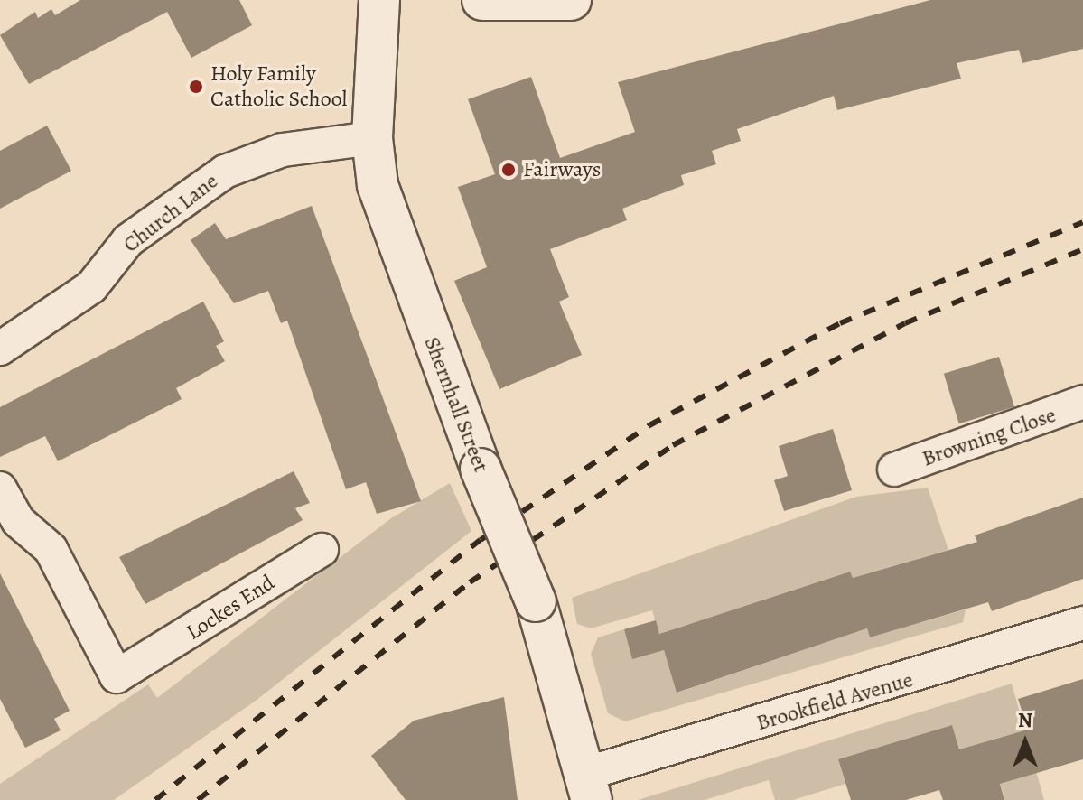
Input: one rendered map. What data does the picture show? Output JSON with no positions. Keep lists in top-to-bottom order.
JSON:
{
  "streets": {
    "street": [
      "Church Lane",
      "Shernhall Street",
      "Browning Close",
      "Lockes End",
      "Brookfield Avenue"
    ]
  },
  "crossings": [
    ["Church Lane", "Shernhall Street"],
    ["Shernhall Street", "Brookfield Avenue"]
  ],
  "places": ["Holy Family Catholic School", "Fairways"],
  "north": "top"
}
